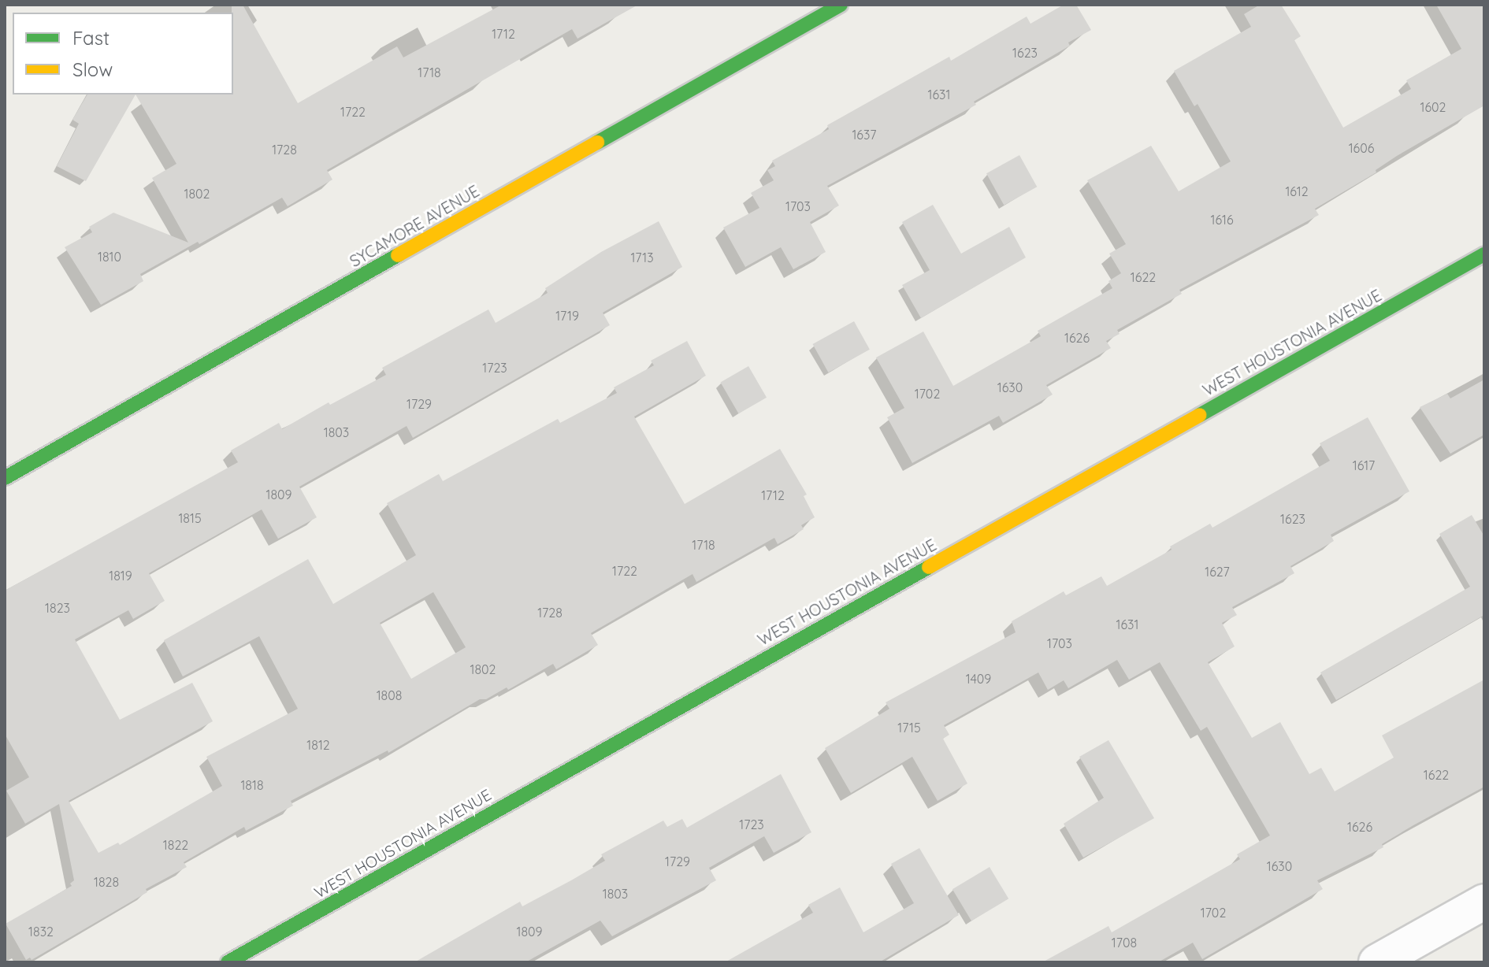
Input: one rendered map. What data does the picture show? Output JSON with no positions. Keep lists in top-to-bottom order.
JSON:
{
  "streets": {
    "street": ["SYCAMORE AVENUE", "WEST HOUSTONIA AVENUE"]
  },
  "house_numbers": [
    "1712",
    "1623",
    "1718",
    "1631",
    "1602",
    "1722",
    "1637",
    "1606",
    "1728",
    "1612",
    "1802",
    "1703",
    "1616",
    "1810",
    "1713",
    "1622",
    "1719",
    "1626",
    "1723",
    "1630",
    "1702",
    "1729",
    "1803",
    "1617",
    "1809",
    "1712",
    "1815",
    "1623",
    "1718",
    "1722",
    "1627",
    "1819",
    "1823",
    "1728",
    "1631",
    "1703",
    "1802",
    "1409",
    "1808",
    "1715",
    "1812",
    "1622",
    "1818",
    "1723",
    "1626",
    "1822",
    "1729",
    "1630",
    "1828",
    "1803",
    "1702",
    "1832",
    "1809",
    "1708"
  ],
  "legend": ["Fast", "Slow"]
}
